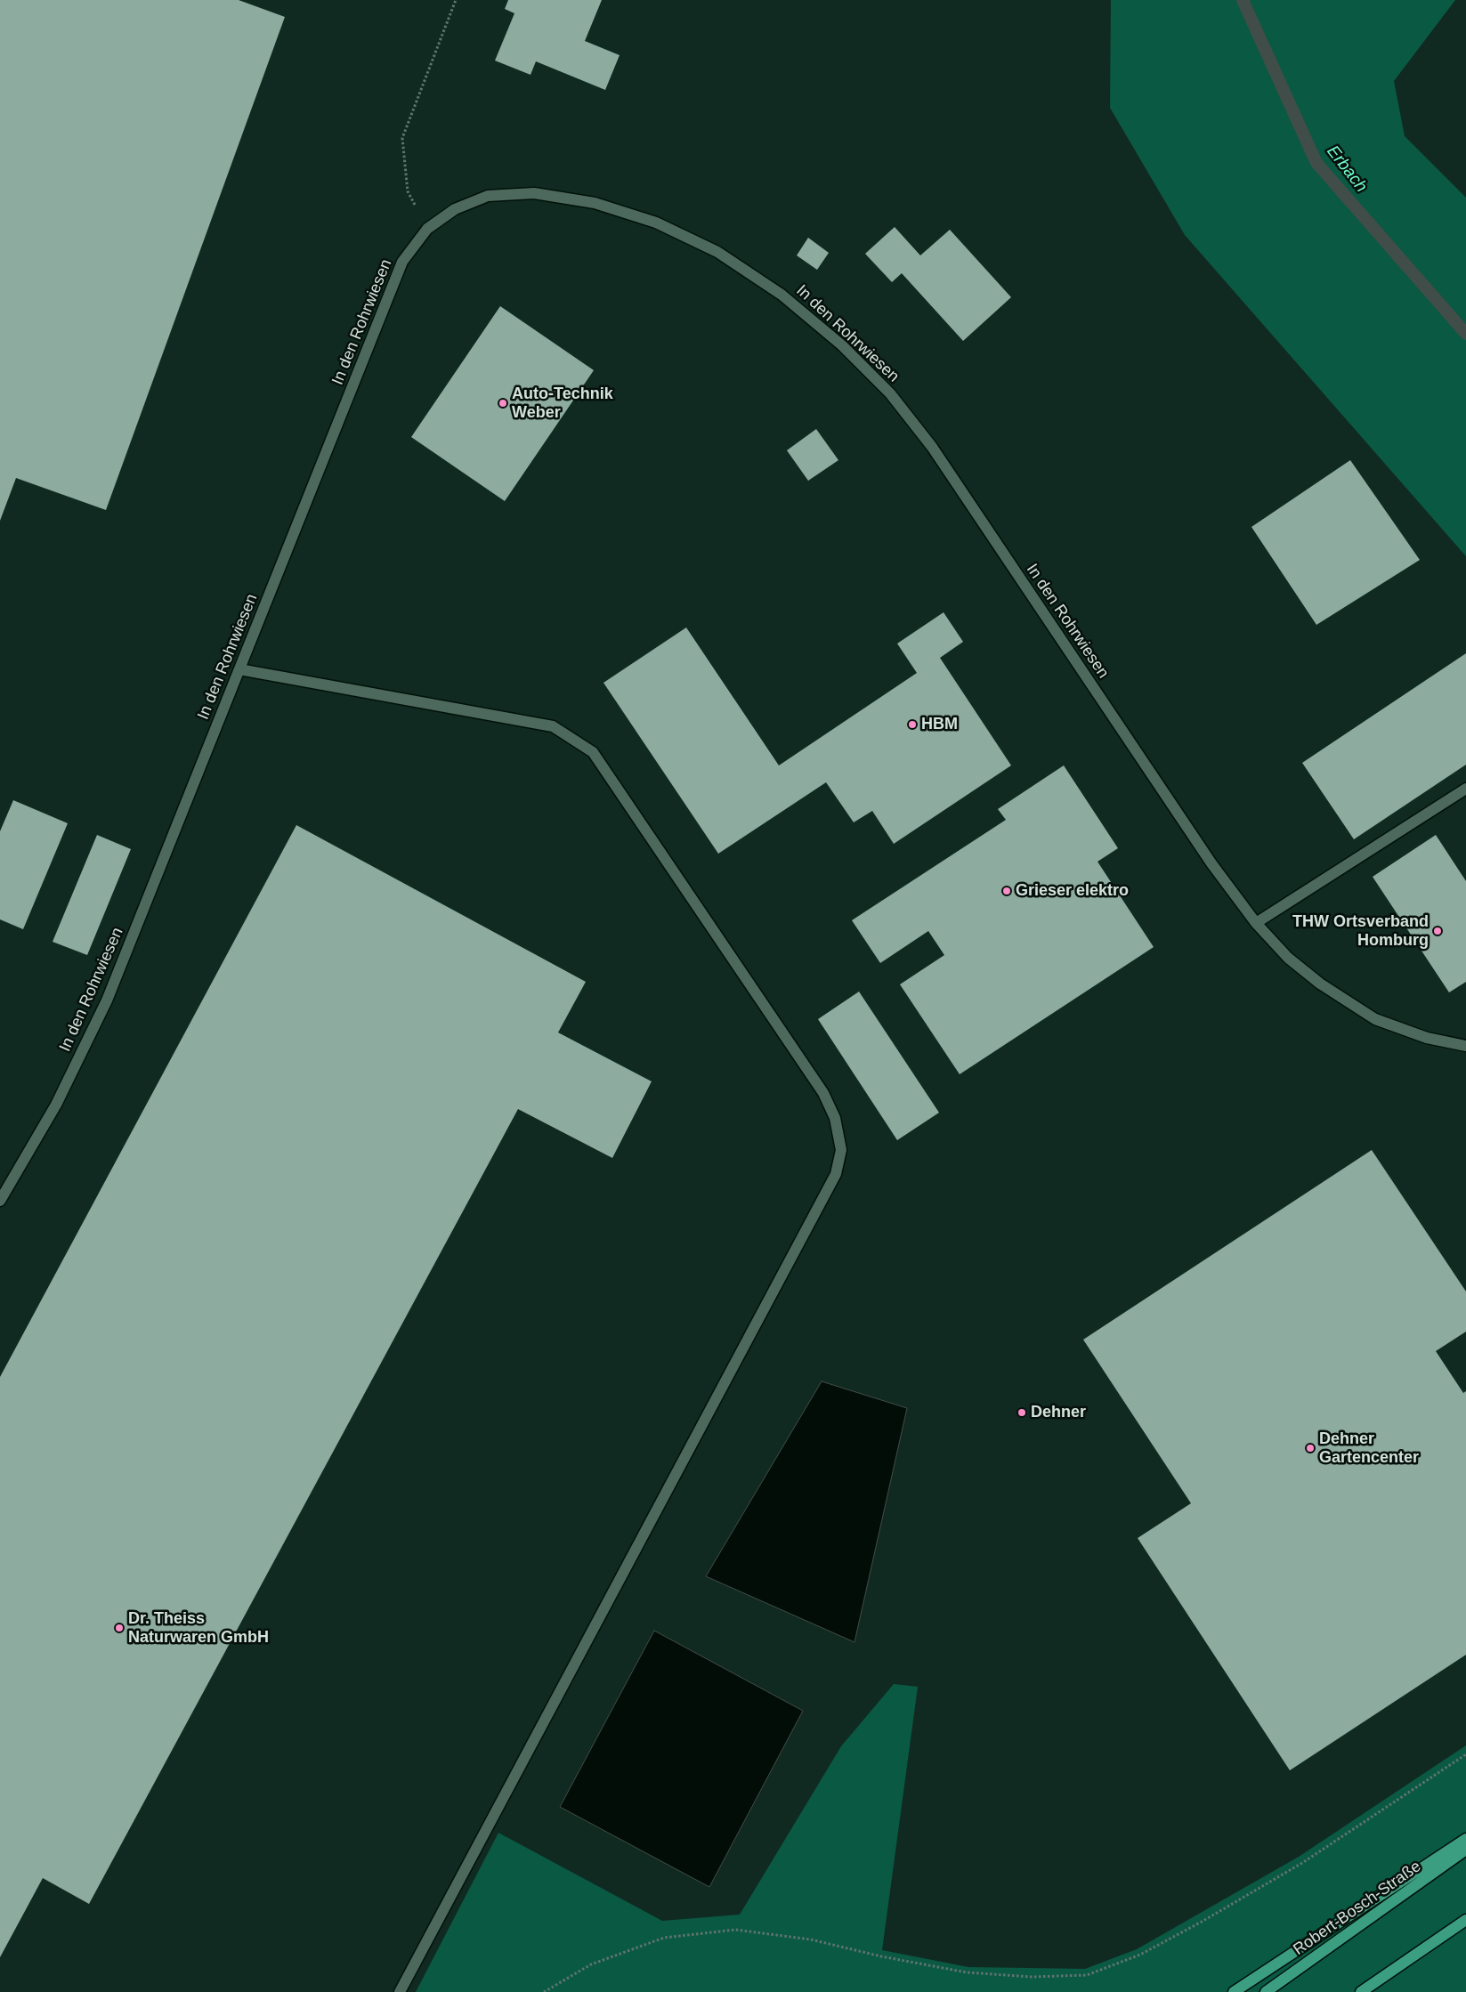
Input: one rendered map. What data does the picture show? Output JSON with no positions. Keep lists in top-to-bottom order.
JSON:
{
  "streets": {
    "main road": ["Robert-Bosch-Straße"],
    "street": ["In den Rohrwiesen"]
  },
  "water": ["Erbach"],
  "places": [
    "Auto-Technik Weber",
    "HBM",
    "Grieser elektro",
    "THW Ortsverband Homburg",
    "Dehner",
    "Dehner Gartencenter",
    "Dr. Theiss Naturwaren GmbH"
  ]
}
